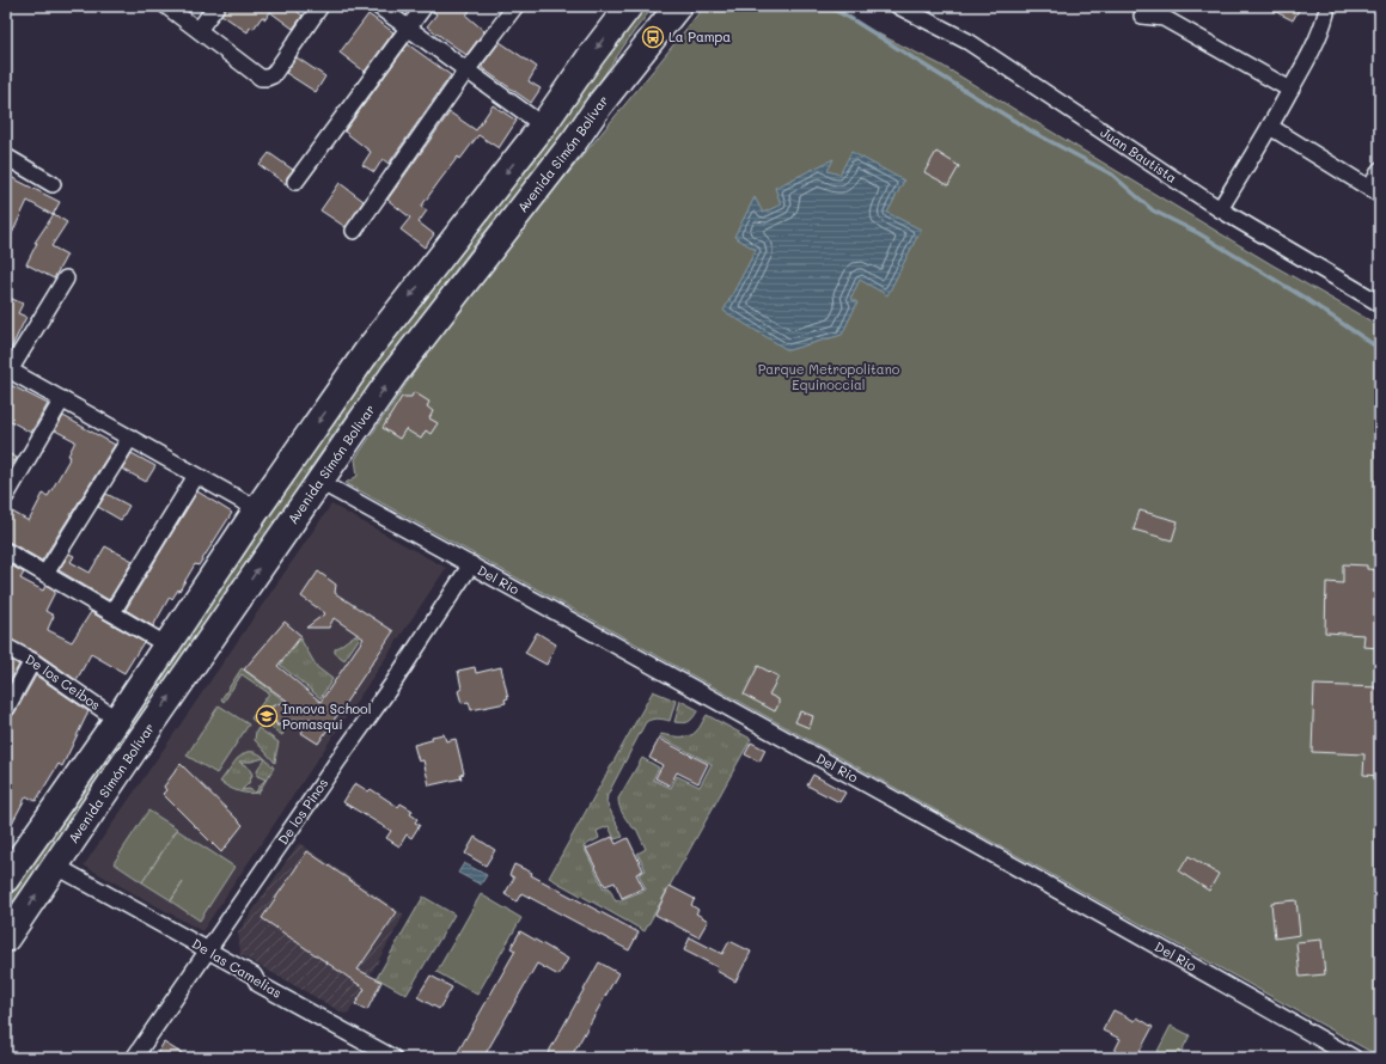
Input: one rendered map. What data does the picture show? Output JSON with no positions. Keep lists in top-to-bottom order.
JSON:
{
  "streets": {
    "highway": ["Avenida Simón Bolívar"],
    "street": [
      "Juan Bautista",
      "Del Rio",
      "De los Ceibos",
      "De los Pinos",
      "De las Camelias"
    ]
  },
  "crossings": [
    ["Avenida Simón Bolívar", "Del Rio"],
    ["Avenida Simón Bolívar", "De las Camelias"],
    ["Del Rio", "De los Pinos"],
    ["De los Pinos", "De las Camelias"]
  ],
  "parks": ["Parque Metropolitano Equinoccial"],
  "places": {
    "bus stop": ["La Pampa"],
    "school or university": ["Innova School Pomasqui"]
  }
}
